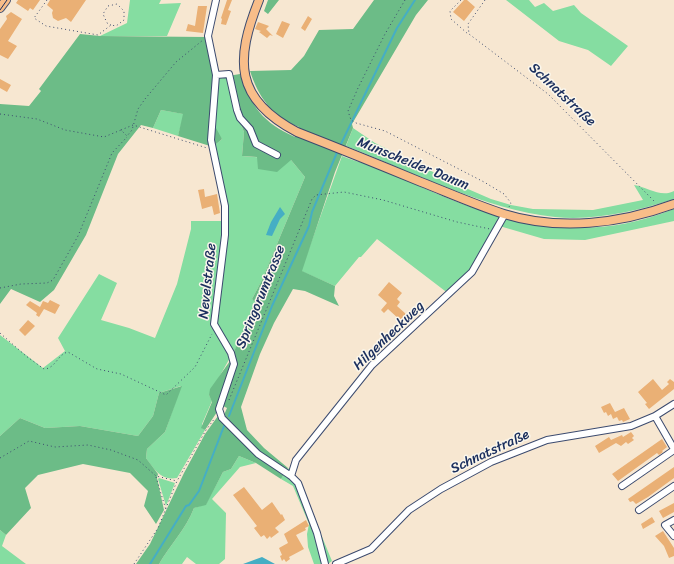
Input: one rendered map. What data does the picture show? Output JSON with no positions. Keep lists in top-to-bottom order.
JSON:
{
  "streets": {
    "main road": ["Munscheider Damm"],
    "street": ["Schnatstraße", "Nevelstraße", "Hilgenheckweg"],
    "path": ["Springorumtrasse"]
  },
  "crossings": [
    ["Schnatstraße", "Munscheider Damm"],
    ["Munscheider Damm", "Hilgenheckweg"],
    ["Springorumtrasse", "Hilgenheckweg"]
  ]
}
